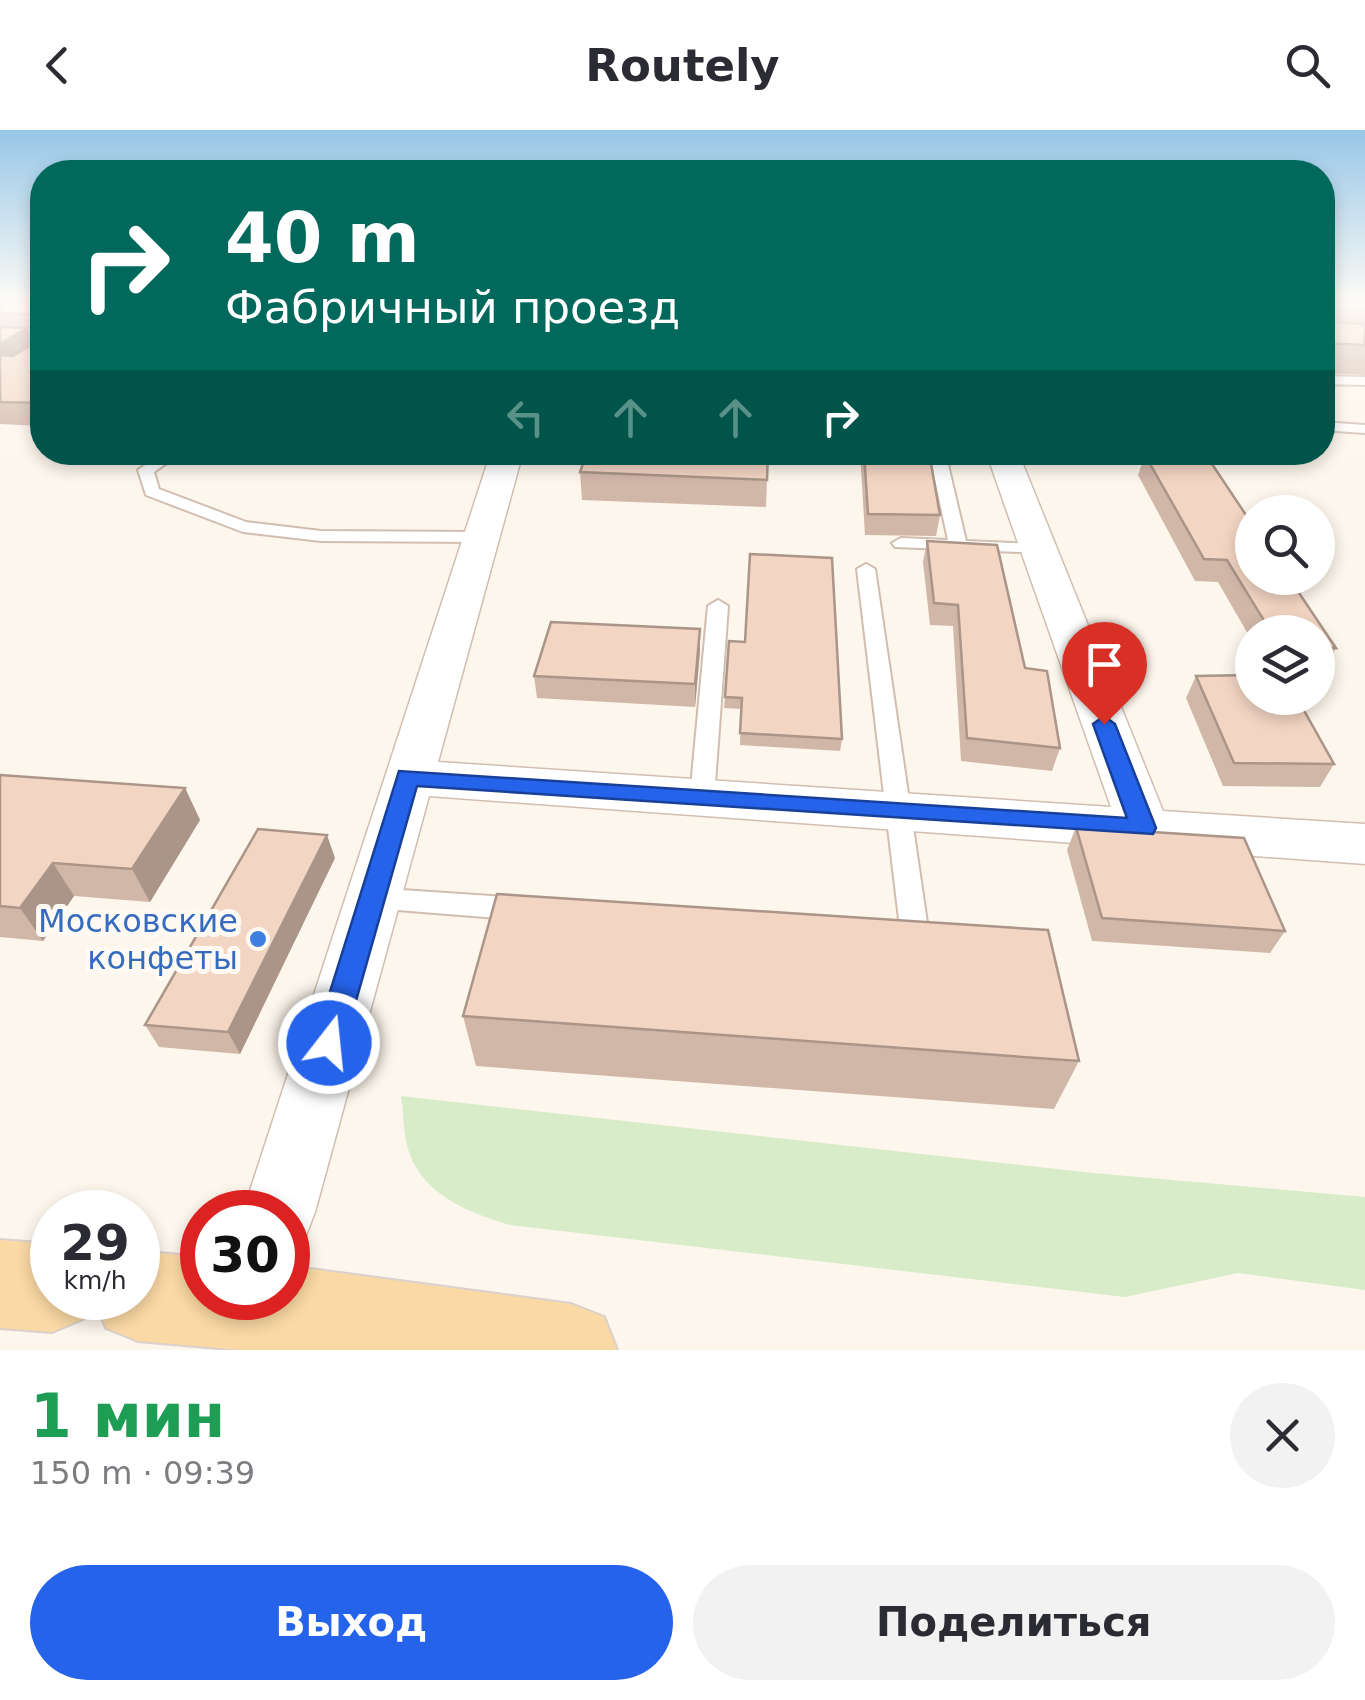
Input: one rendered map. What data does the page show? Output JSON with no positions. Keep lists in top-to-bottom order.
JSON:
{
  "places": ["Московские конфеты"],
  "page": {
    "header": "Routely",
    "turn": ["40 m", "Фабричный проезд"],
    "speed": "29 km/h",
    "limit": "30",
    "heading": ["1 мин", "150 m · 09:39"],
    "buttons": ["Выход", "Поделиться"]
  }
}
